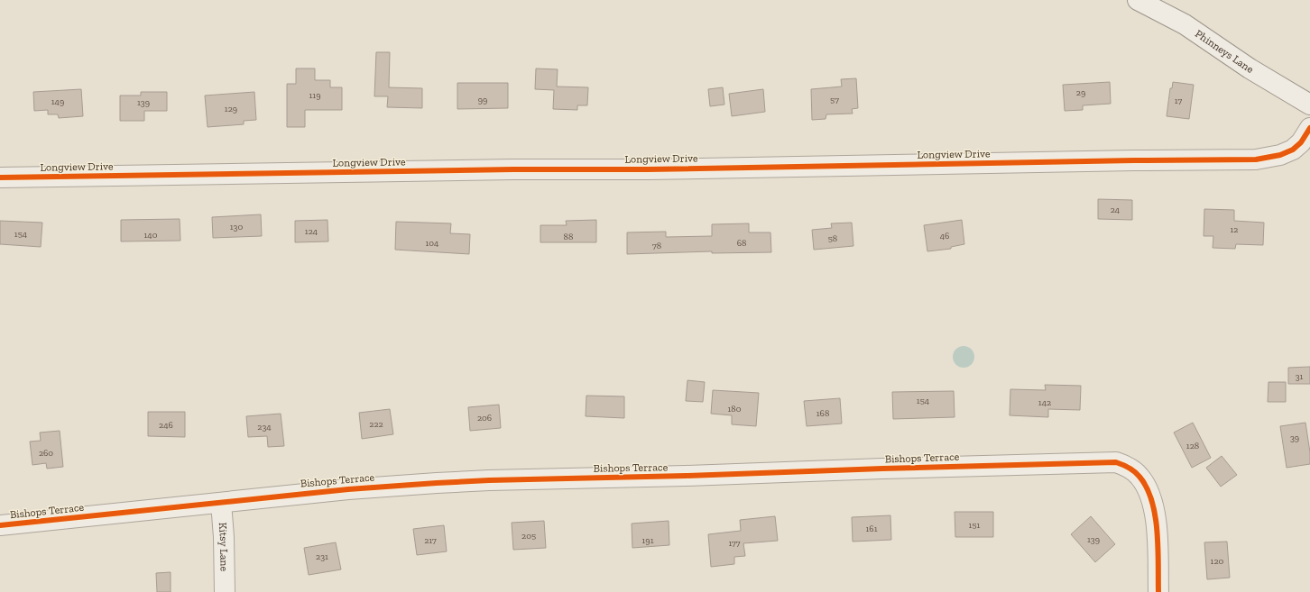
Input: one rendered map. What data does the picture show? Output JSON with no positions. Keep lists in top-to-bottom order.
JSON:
{
  "streets": {
    "street": [
      "Phinneys Lane",
      "Longview Drive",
      "Bishops Terrace",
      "Kitsy Lane"
    ]
  },
  "crossings": [
    ["Bishops Terrace", "Kitsy Lane"]
  ],
  "house_numbers": [
    "29",
    "119",
    "99",
    "57",
    "17",
    "149",
    "139",
    "129",
    "24",
    "130",
    "12",
    "124",
    "154",
    "140",
    "46",
    "88",
    "58",
    "104",
    "68",
    "78",
    "31",
    "154",
    "142",
    "180",
    "168",
    "206",
    "222",
    "246",
    "234",
    "39",
    "128",
    "260",
    "151",
    "161",
    "205",
    "139",
    "217",
    "191",
    "177",
    "231",
    "120"
  ]
}
